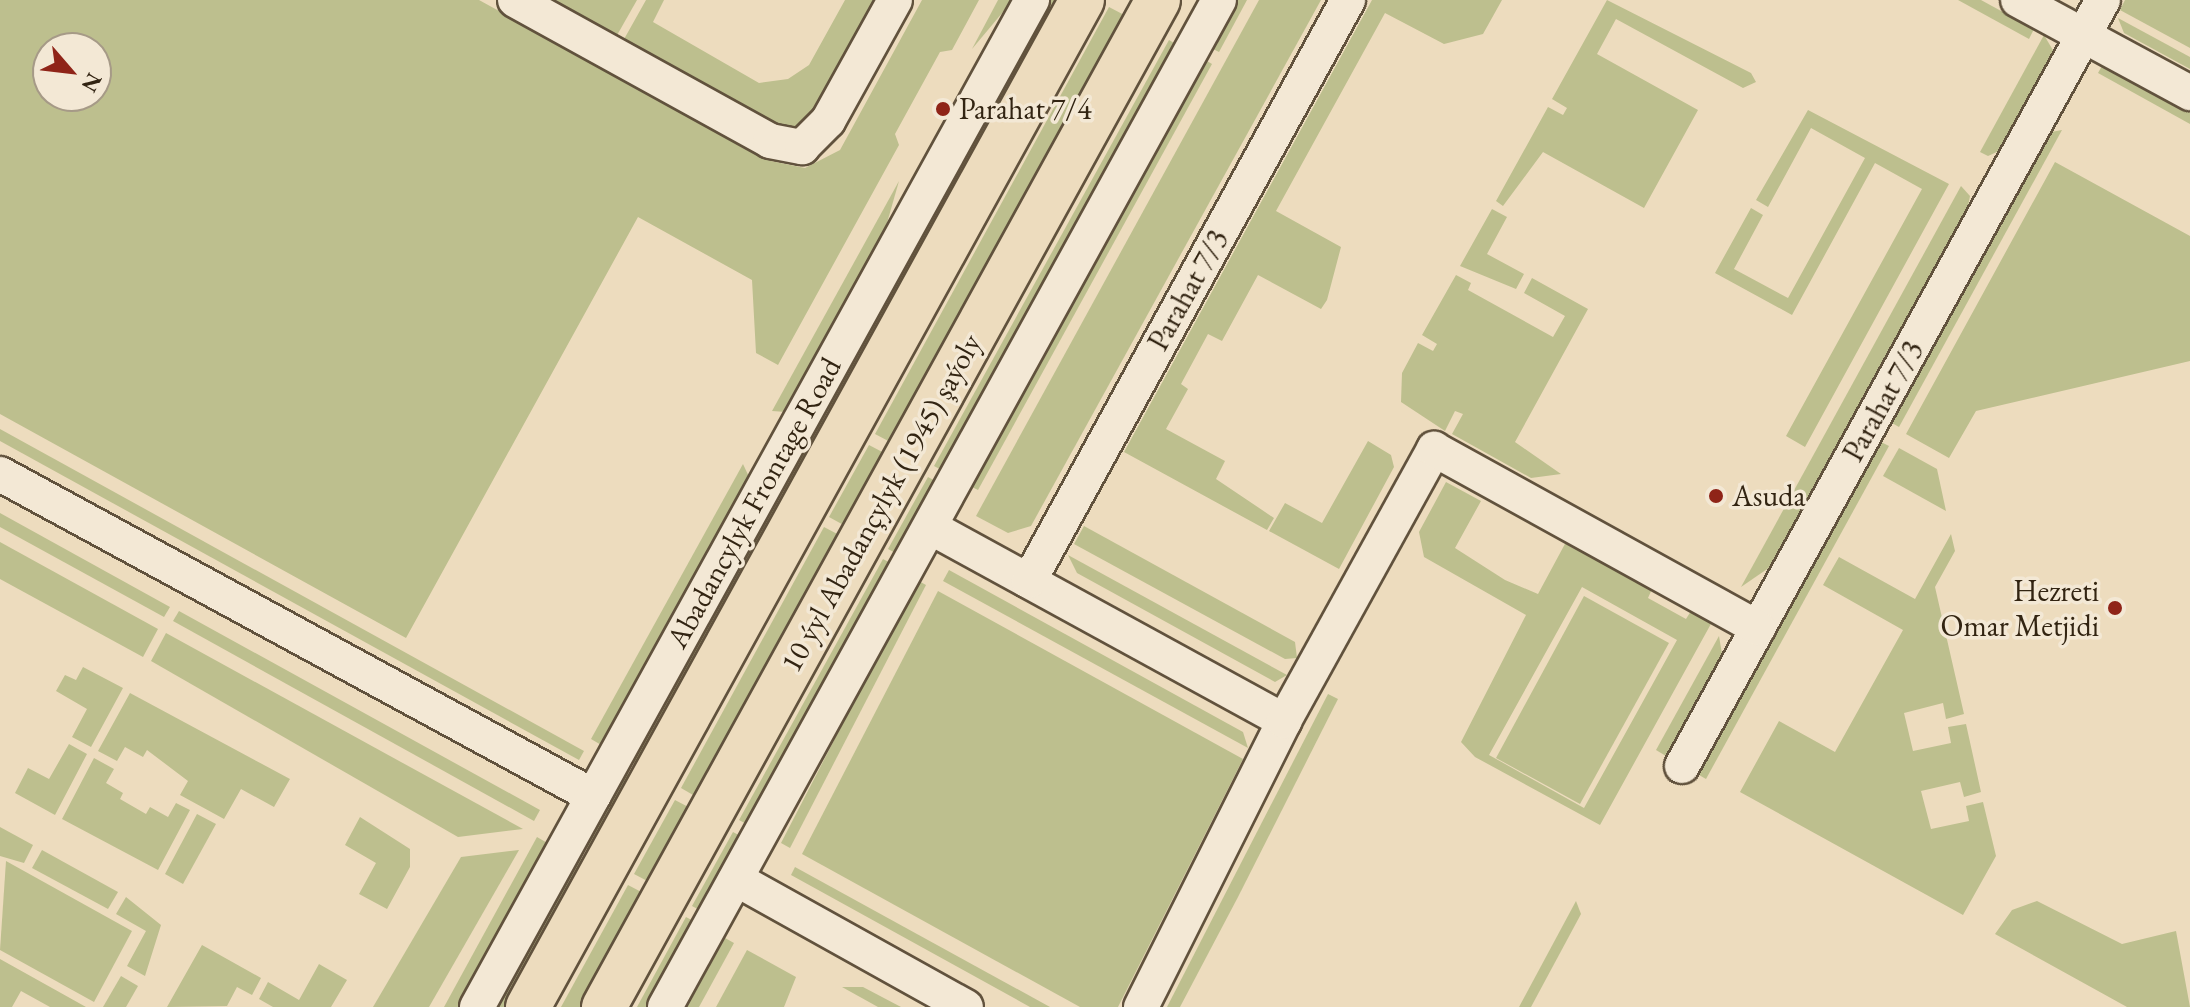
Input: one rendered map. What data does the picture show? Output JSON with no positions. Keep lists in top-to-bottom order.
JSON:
{
  "streets": {
    "main road": ["10 ýyl Abadançylyk (1945) şaýoly"],
    "street": ["Parahat 7/3", "Abadancylyk Frontage Road"]
  },
  "places": ["Parahat 7/4", "Asuda", "Hezreti Omar Metjidi"],
  "north": "bottom right"
}
